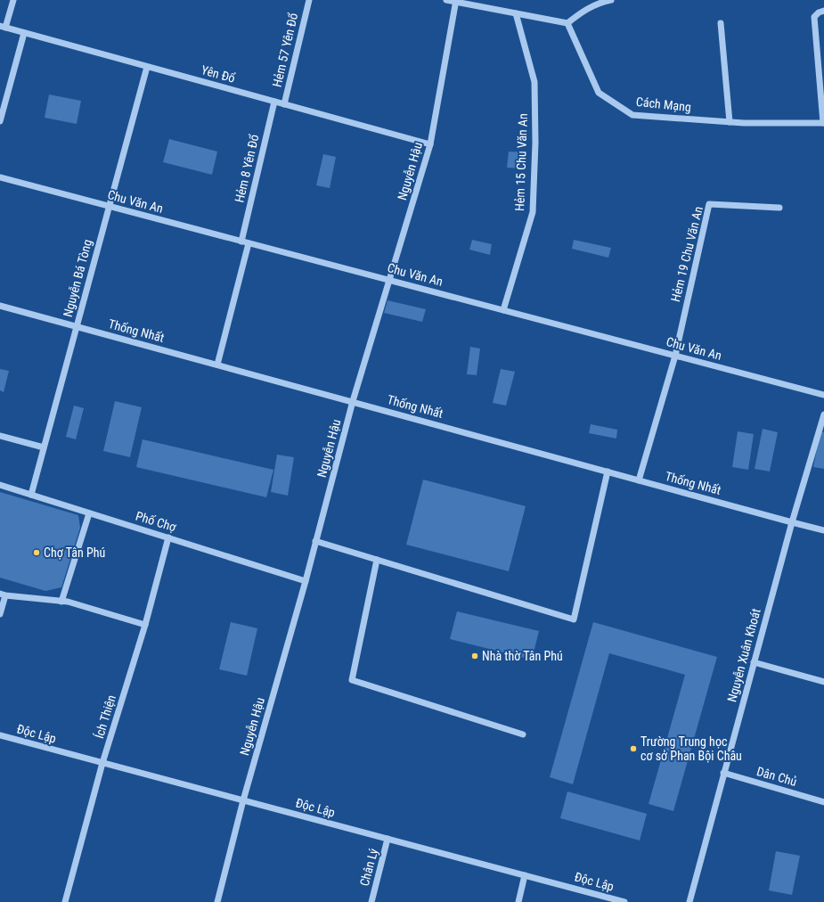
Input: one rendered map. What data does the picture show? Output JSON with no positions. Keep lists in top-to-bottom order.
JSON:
{
  "streets": {
    "street": [
      "Hẻm 57 Yên Đổ",
      "Yên Đổ",
      "Cách Mạng",
      "Hẻm 15 Chu Văn An",
      "Hẻm 8 Yên Đổ",
      "Nguyễn Hậu",
      "Chu Văn An",
      "Hẻm 19 Chu Văn An",
      "Nguyễn Bá Tòng",
      "Thống Nhất",
      "Phố Chợ",
      "Nguyễn Xuân Khoát",
      "Ích Thiện",
      "Độc Lập",
      "Dân Chủ",
      "Chân Lý"
    ]
  },
  "crossings": [
    ["Hẻm 57 Yên Đổ", "Yên Đổ"],
    ["Yên Đổ", "Hẻm 8 Yên Đổ"],
    ["Yên Đổ", "Nguyễn Hậu"],
    ["Yên Đổ", "Nguyễn Bá Tòng"],
    ["Hẻm 15 Chu Văn An", "Chu Văn An"],
    ["Hẻm 8 Yên Đổ", "Chu Văn An"],
    ["Nguyễn Hậu", "Chu Văn An"],
    ["Nguyễn Hậu", "Thống Nhất"],
    ["Nguyễn Hậu", "Phố Chợ"],
    ["Nguyễn Hậu", "Độc Lập"],
    ["Chu Văn An", "Hẻm 19 Chu Văn An"],
    ["Chu Văn An", "Nguyễn Bá Tòng"],
    ["Nguyễn Bá Tòng", "Thống Nhất"],
    ["Nguyễn Bá Tòng", "Phố Chợ"],
    ["Thống Nhất", "Nguyễn Xuân Khoát"],
    ["Phố Chợ", "Ích Thiện"],
    ["Nguyễn Xuân Khoát", "Dân Chủ"],
    ["Ích Thiện", "Độc Lập"],
    ["Độc Lập", "Chân Lý"]
  ],
  "places": ["Chợ Tân Phú", "Nhà thờ Tân Phú", "Trường Trung học cơ sở Phan Bội Châu"]
}
